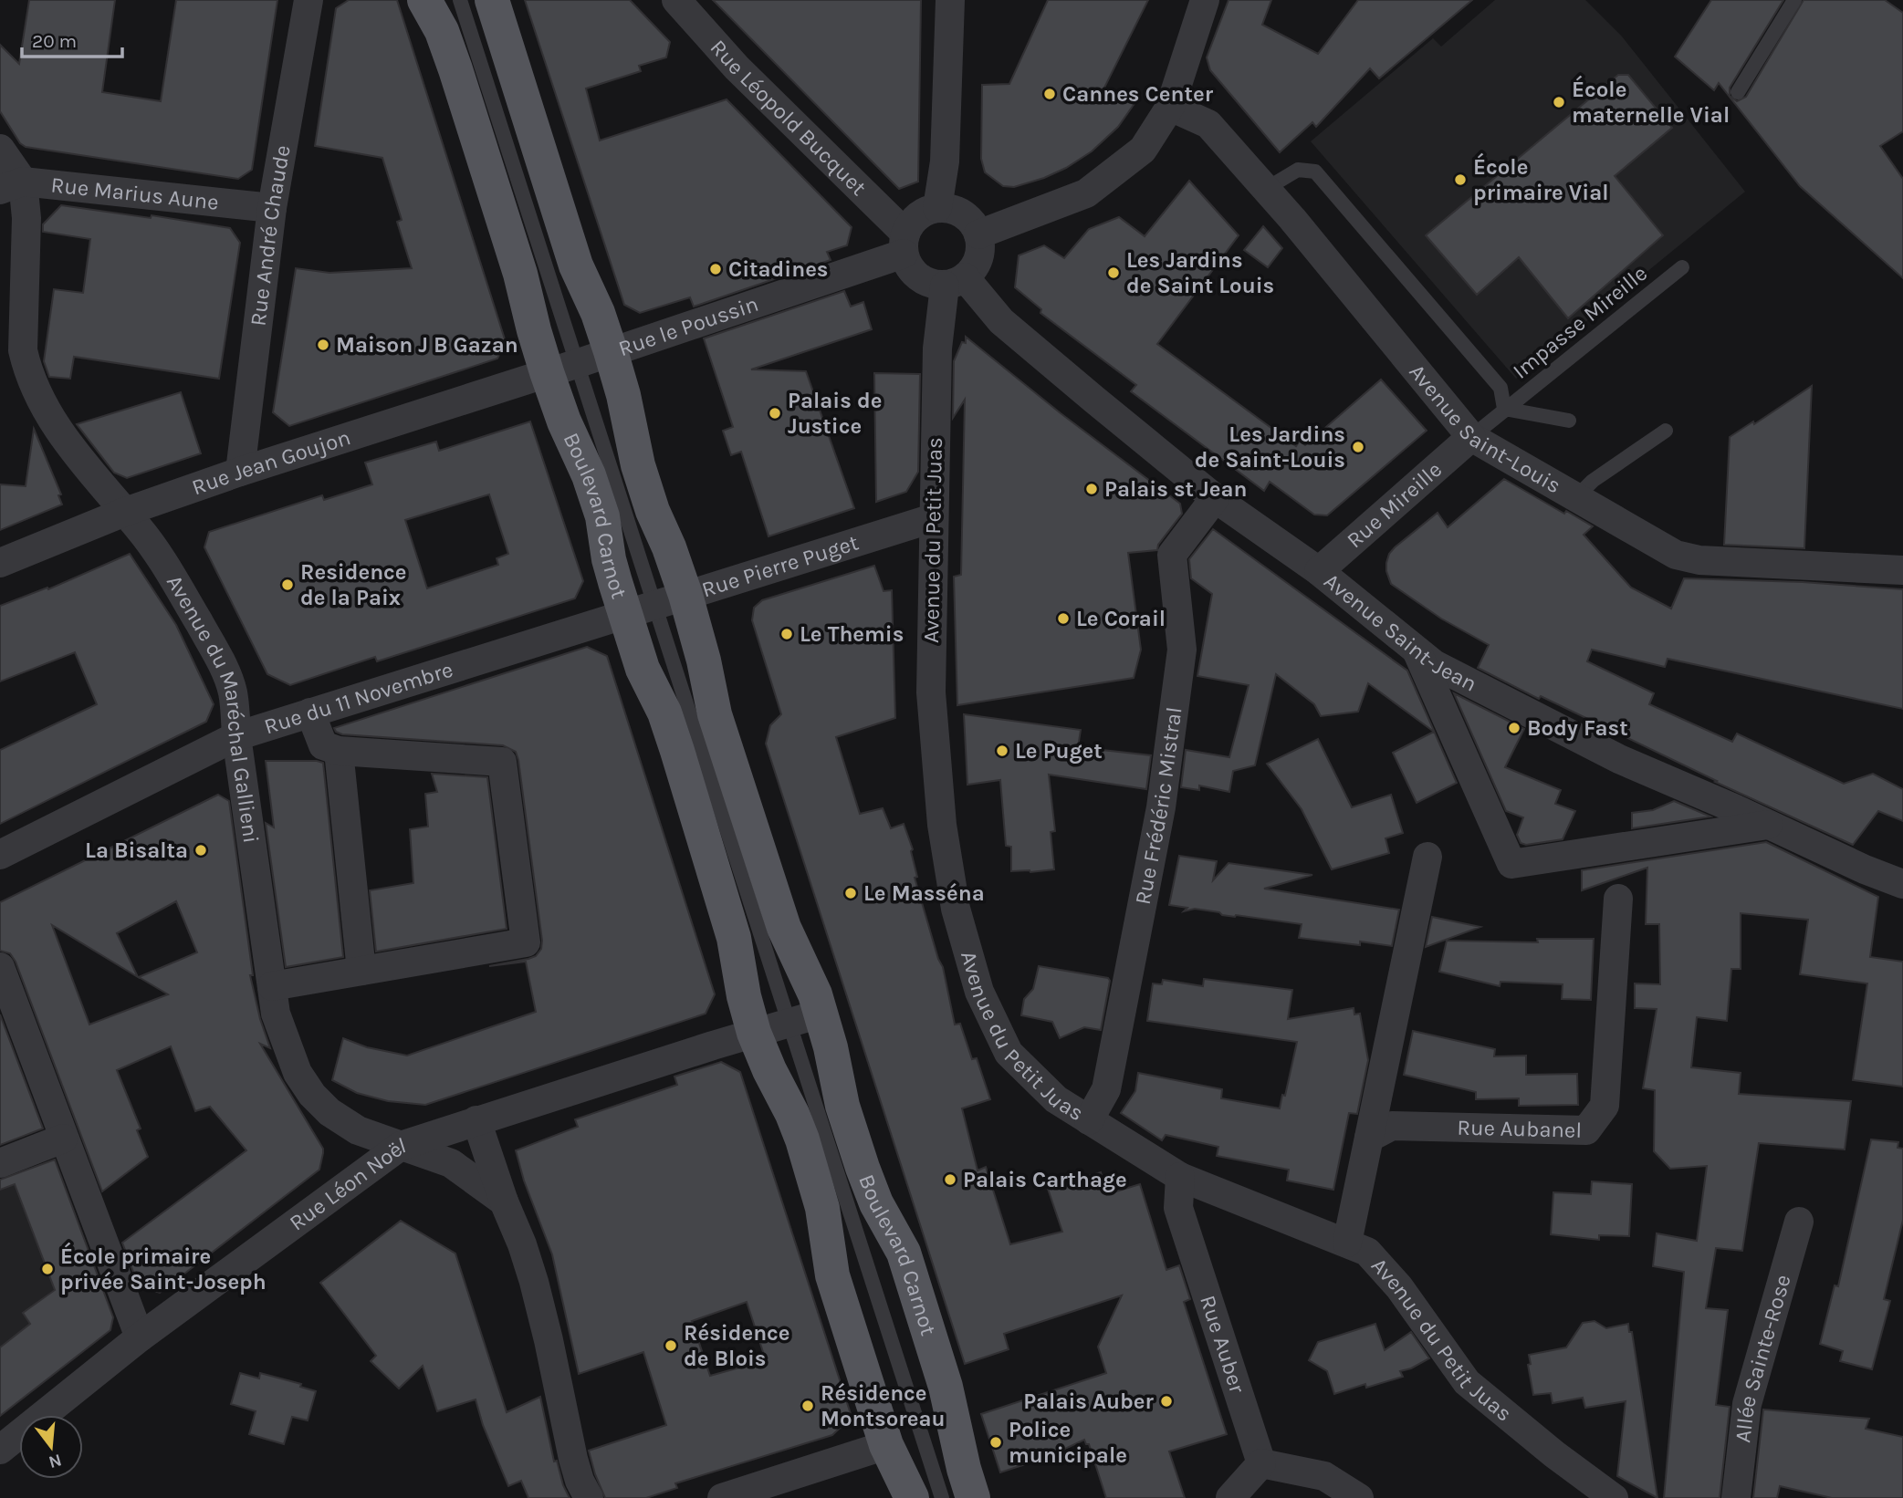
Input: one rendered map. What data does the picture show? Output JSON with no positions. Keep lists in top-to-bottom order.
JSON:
{
  "streets": {
    "main road": ["Boulevard Carnot"],
    "street": [
      "Rue Léopold Bucquet",
      "Rue Marius Aune",
      "Rue André Chaude",
      "Rue le Poussin",
      "Avenue Saint-Louis",
      "Rue Jean Goujon",
      "Rue Mireille",
      "Avenue du Petit Juas",
      "Rue Pierre Puget",
      "Avenue Saint-Jean",
      "Rue du 11 Novembre",
      "Avenue du Maréchal Gallieni",
      "Rue Frédéric Mistral",
      "Rue Aubanel",
      "Rue Léon Noël",
      "Rue Auber",
      "Allée Sainte-Rose"
    ],
    "lane": ["Impasse Mireille"]
  },
  "crossings": [
    ["Rue Léopold Bucquet", "Rue le Poussin"],
    ["Rue Léopold Bucquet", "Avenue du Petit Juas"],
    ["Rue Léopold Bucquet", "Avenue Saint-Jean"],
    ["Rue Marius Aune", "Rue André Chaude"],
    ["Rue Marius Aune", "Avenue du Maréchal Gallieni"],
    ["Rue André Chaude", "Rue Jean Goujon"],
    ["Impasse Mireille", "Avenue Saint-Louis"],
    ["Impasse Mireille", "Rue Mireille"],
    ["Rue le Poussin", "Rue Jean Goujon"],
    ["Rue le Poussin", "Boulevard Carnot"],
    ["Rue le Poussin", "Avenue du Petit Juas"],
    ["Rue le Poussin", "Avenue Saint-Jean"],
    ["Avenue Saint-Louis", "Rue Mireille"],
    ["Rue Jean Goujon", "Boulevard Carnot"],
    ["Rue Jean Goujon", "Avenue du Maréchal Gallieni"],
    ["Rue Mireille", "Avenue Saint-Jean"],
    ["Boulevard Carnot", "Rue Pierre Puget"],
    ["Boulevard Carnot", "Rue du 11 Novembre"],
    ["Boulevard Carnot", "Rue Léon Noël"],
    ["Avenue du Petit Juas", "Rue Pierre Puget"],
    ["Avenue du Petit Juas", "Avenue Saint-Jean"],
    ["Avenue du Petit Juas", "Rue Frédéric Mistral"],
    ["Avenue du Petit Juas", "Rue Auber"],
    ["Rue Pierre Puget", "Rue du 11 Novembre"],
    ["Avenue Saint-Jean", "Rue Frédéric Mistral"],
    ["Rue du 11 Novembre", "Avenue du Maréchal Gallieni"],
    ["Avenue du Maréchal Gallieni", "Rue Léon Noël"]
  ],
  "places": [
    "Cannes Center",
    "École maternelle Vial",
    "École primaire Vial",
    "Citadines",
    "Les Jardins de Saint Louis",
    "Maison J B Gazan",
    "Palais de Justice",
    "Les Jardins de Saint-Louis",
    "Palais st Jean",
    "Residence de la Paix",
    "Le Corail",
    "Le Themis",
    "Body Fast",
    "Le Puget",
    "La Bisalta",
    "Le Masséna",
    "Palais Carthage",
    "École primaire privée Saint-Joseph",
    "Résidence de Blois",
    "Palais Auber",
    "Résidence Montsoreau",
    "Police municipale"
  ],
  "scale_bar": "20 m",
  "north": "bottom"
}
